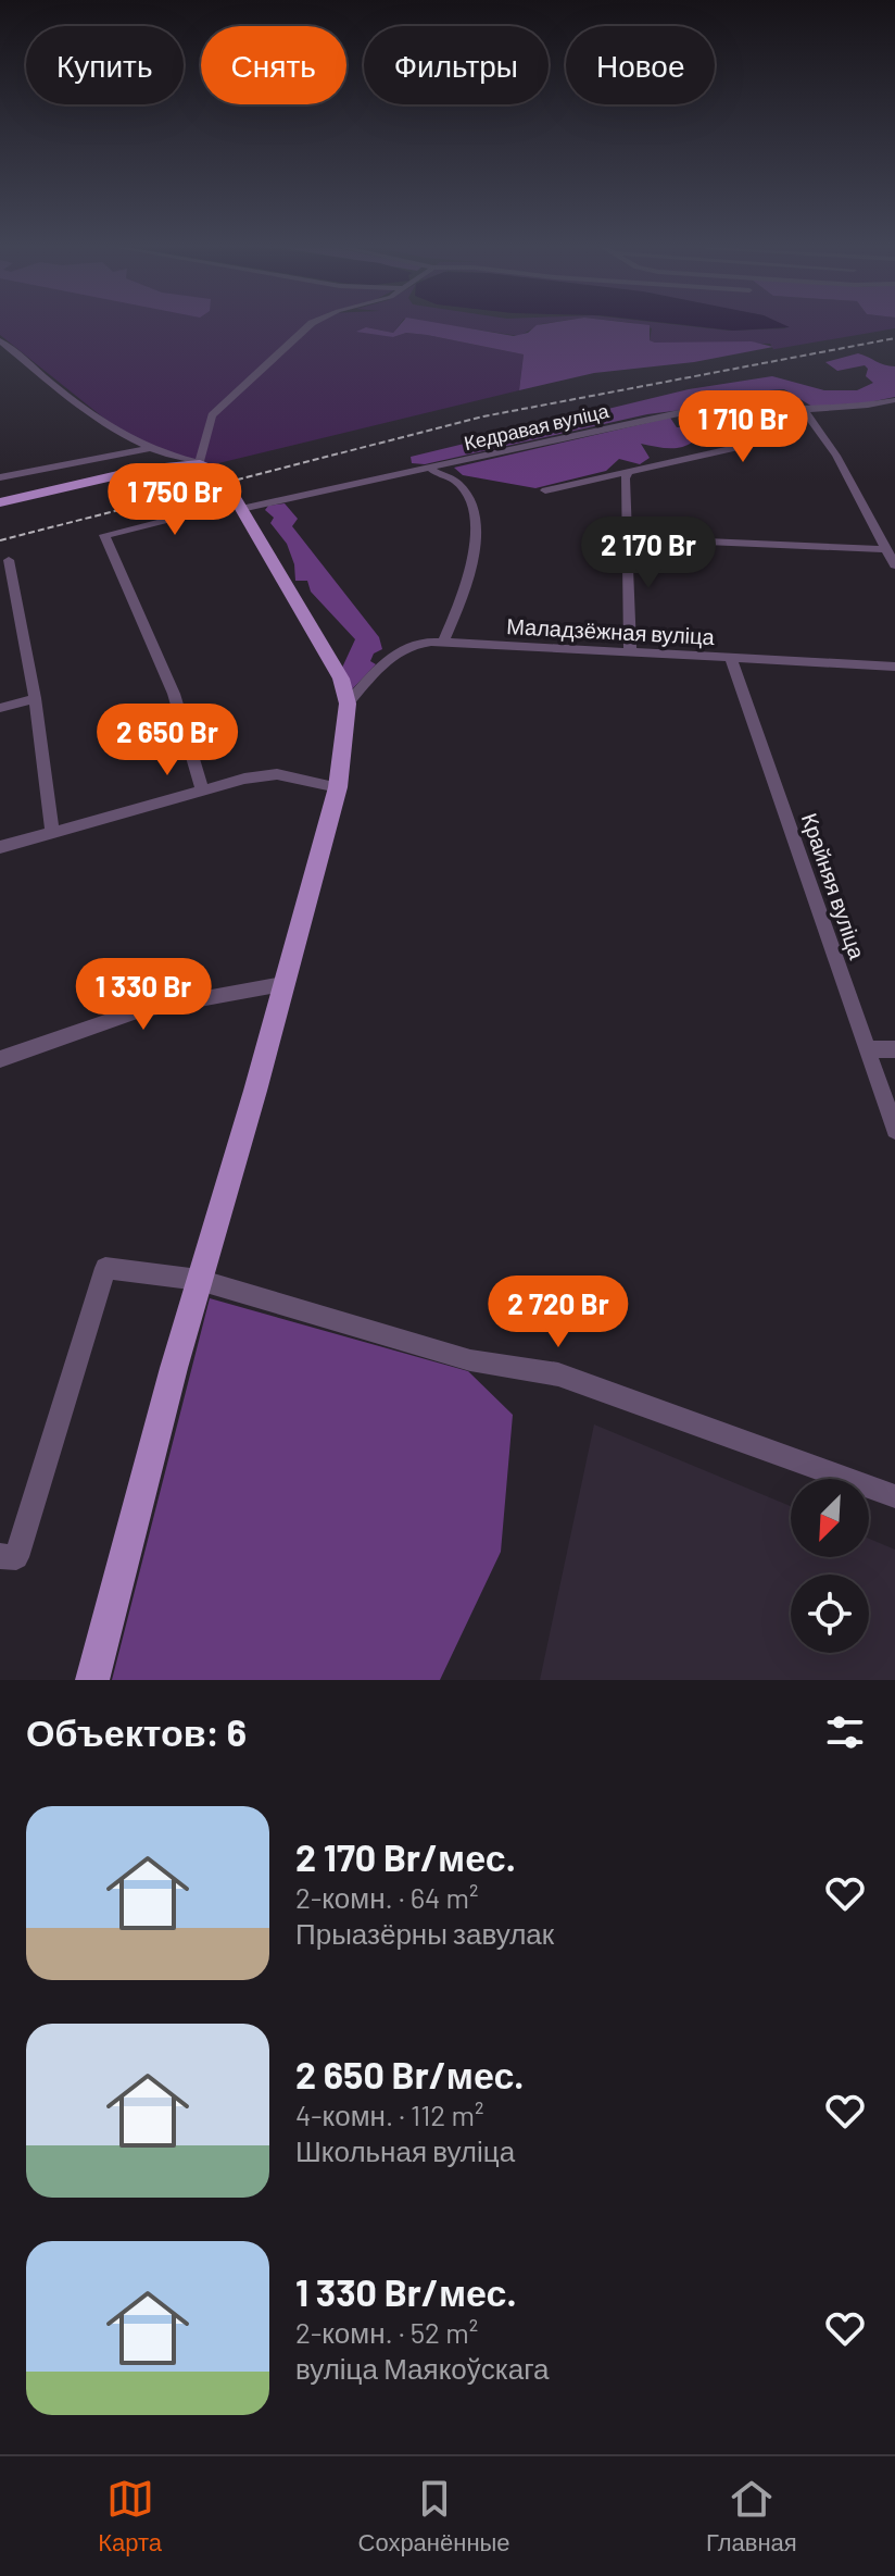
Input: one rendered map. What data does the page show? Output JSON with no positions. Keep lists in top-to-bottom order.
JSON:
{
  "streets": {
    "street": ["Кедравая вуліца", "Маладзёжная вуліца", "Крайняя вуліца"]
  },
  "crossings": [
    ["Маладзёжная вуліца", "Крайняя вуліца"]
  ],
  "north": "bottom left",
  "page": {
    "chip": [
      "Купить",
      "Снять",
      "Фильтры",
      "Новое"
    ],
    "price": [
      "1 710 Br",
      "1 750 Br",
      "2 170 Br",
      "2 650 Br",
      "1 330 Br",
      "2 720 Br"
    ],
    "heading": "Объектов: 6",
    "list": [
      {
        "name": "2 170 Br/мес.",
        "note": "2-комн. · 64 m² · Прыазёрны завулак"
      },
      {
        "name": "2 650 Br/мес.",
        "note": "4-комн. · 112 m² · Школьная вуліца"
      },
      {
        "name": "1 330 Br/мес.",
        "note": "2-комн. · 52 m² · вуліца Маякоўскага"
      }
    ],
    "tabs": ["Карта", "Сохранённые", "Главная"]
  }
}
